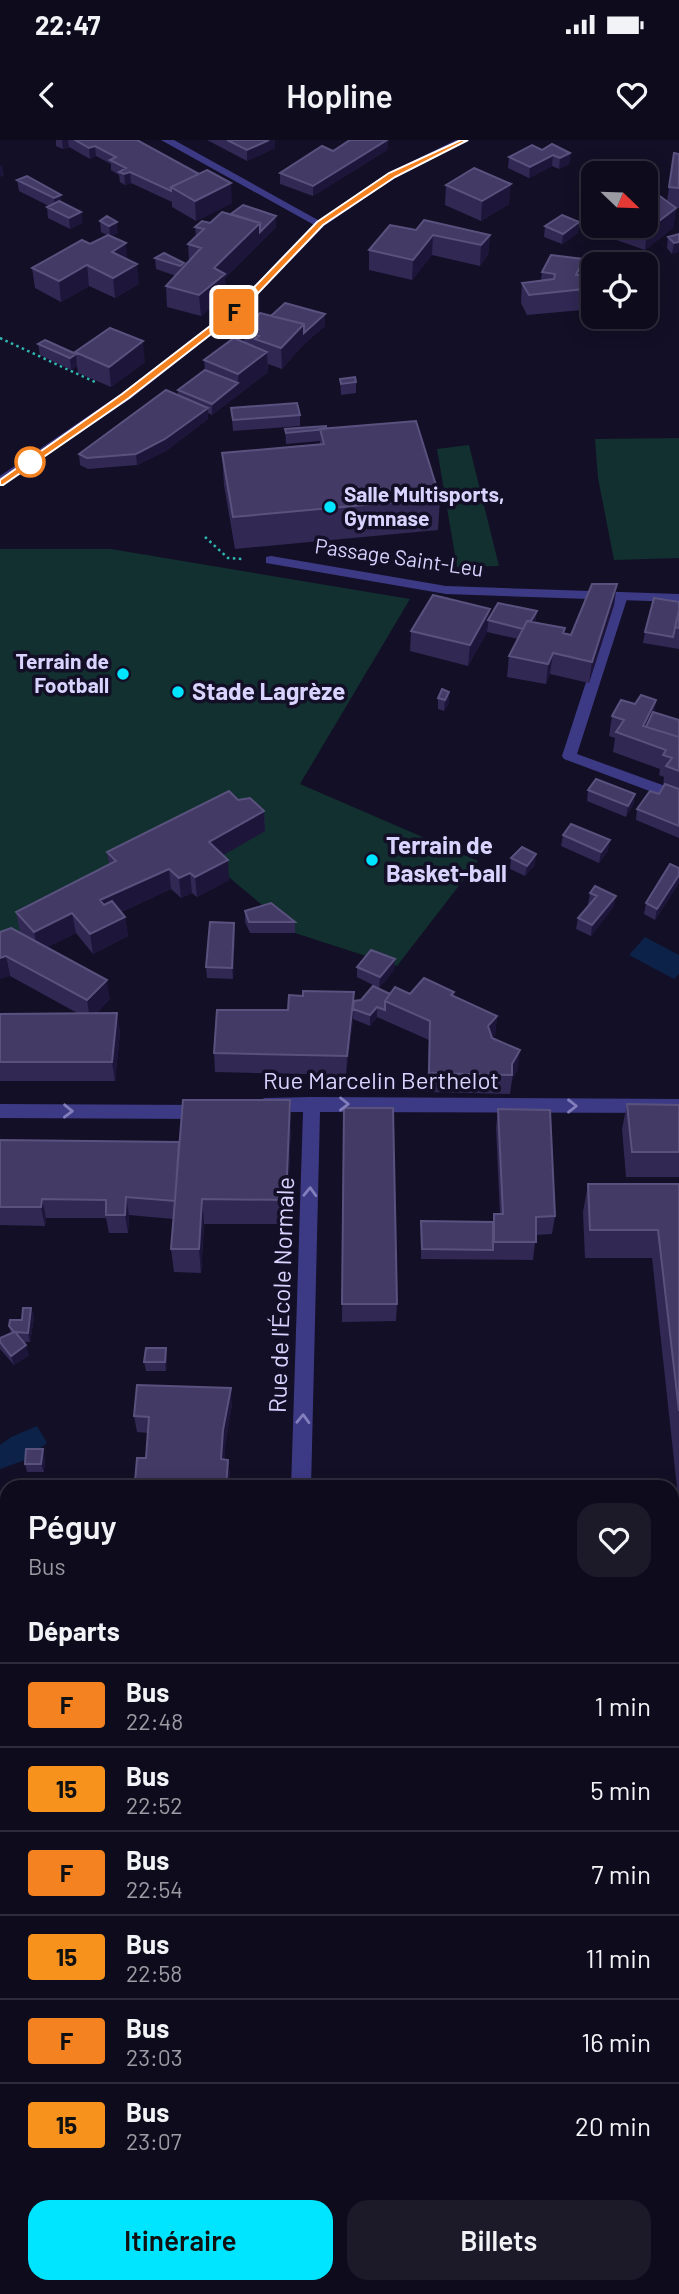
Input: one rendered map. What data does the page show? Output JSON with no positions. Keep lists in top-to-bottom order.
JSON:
{
  "streets": {
    "street": ["Passage Saint-Leu", "Rue Marcelin Berthelot", "Rue de l'École Normale"]
  },
  "crossings": [
    ["Rue Marcelin Berthelot", "Rue de l'École Normale"]
  ],
  "one_way": ["Rue Marcelin Berthelot", "Rue de l'École Normale"],
  "places": [
    "Salle Multisports, Gymnase",
    "Terrain de Football",
    "Stade Lagrèze",
    "Terrain de Basket-ball"
  ],
  "lines": ["bus line F"],
  "north": "bottom right",
  "page": {
    "status": "22:47",
    "header": "Hopline",
    "on_map": "F",
    "heading": [
      ["Péguy", "Bus"],
      "Départs"
    ],
    "list": [
      {
        "mark": "F",
        "name": "Bus",
        "note": "22:48",
        "value": "1 min"
      },
      {
        "mark": "15",
        "name": "Bus",
        "note": "22:52",
        "value": "5 min"
      },
      {
        "mark": "F",
        "name": "Bus",
        "note": "22:54",
        "value": "7 min"
      },
      {
        "mark": "15",
        "name": "Bus",
        "note": "22:58",
        "value": "11 min"
      },
      {
        "mark": "F",
        "name": "Bus",
        "note": "23:03",
        "value": "16 min"
      },
      {
        "mark": "15",
        "name": "Bus",
        "note": "23:07",
        "value": "20 min"
      }
    ],
    "buttons": ["Itinéraire", "Billets"]
  }
}
